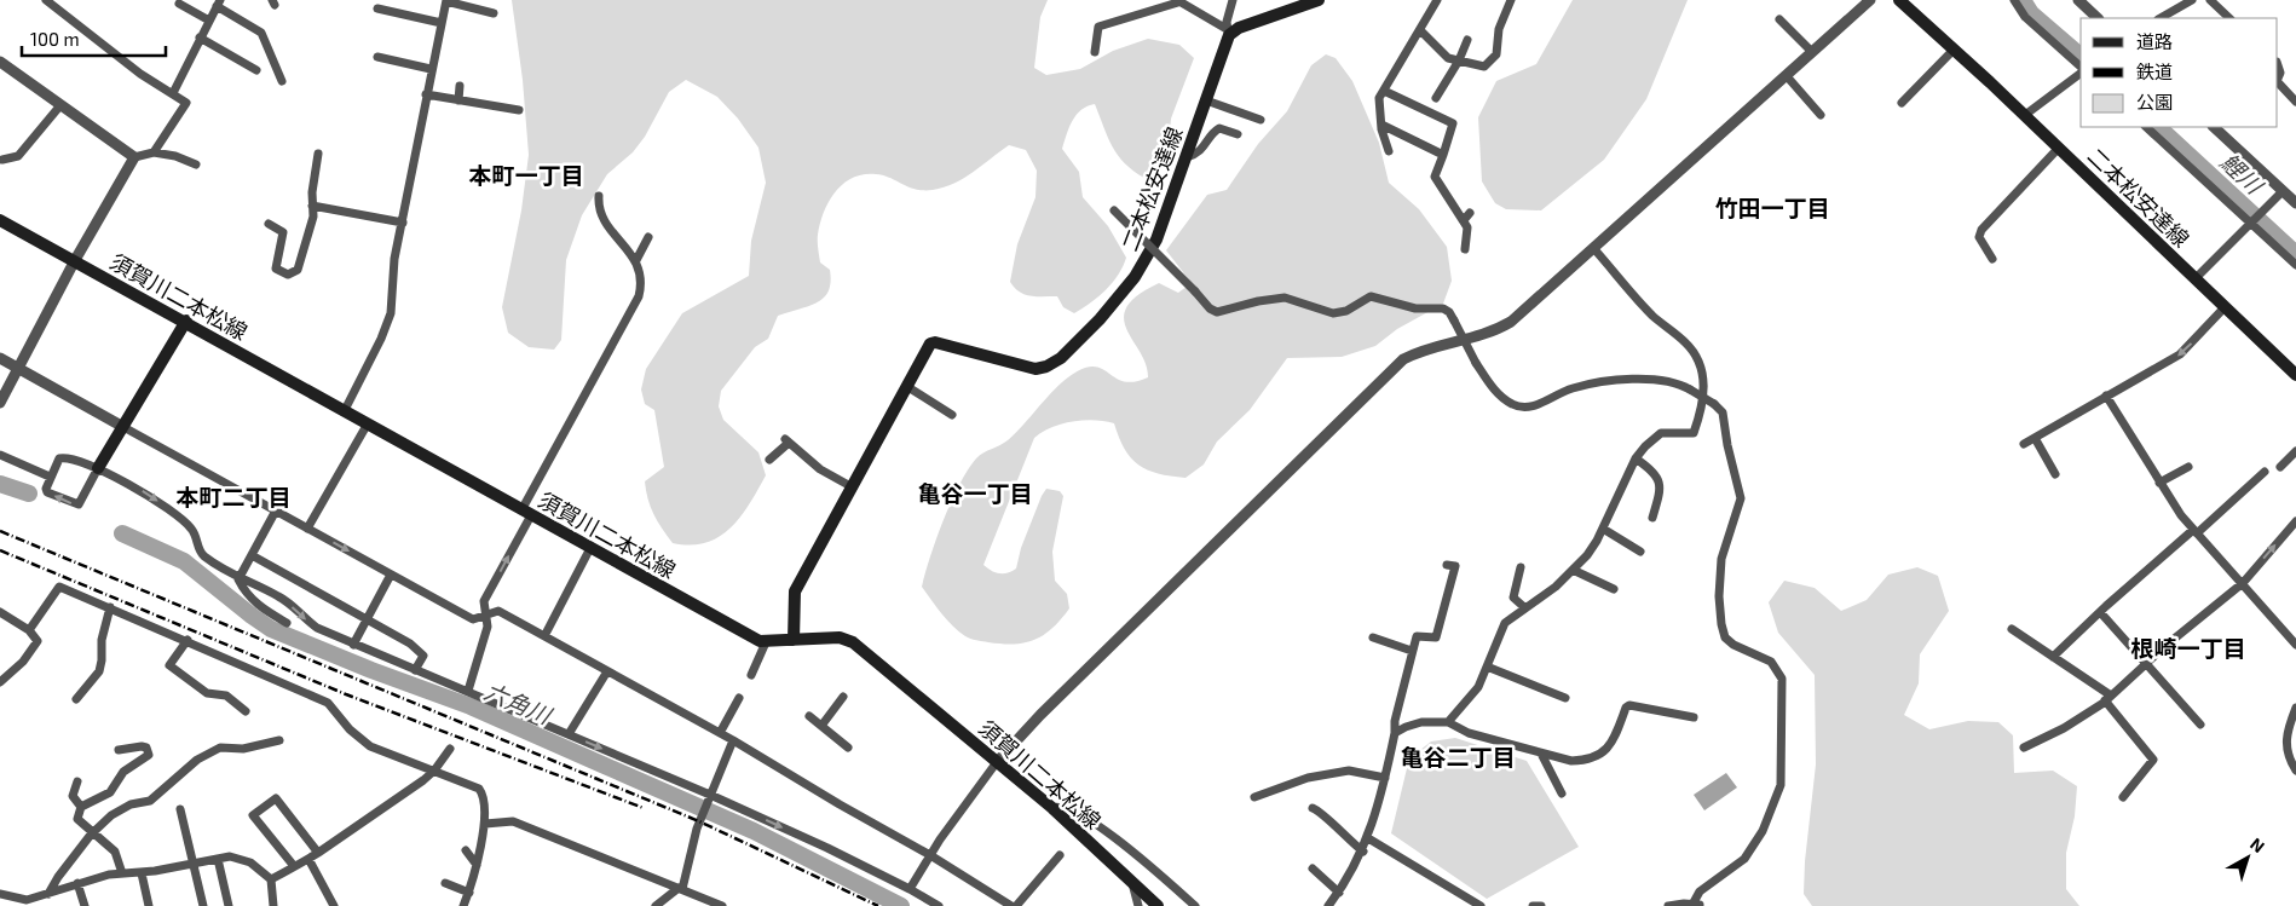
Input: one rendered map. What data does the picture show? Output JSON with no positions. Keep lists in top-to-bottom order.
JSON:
{
  "streets": {
    "main road": ["二本松安達線", "須賀川二本松線"]
  },
  "crossings": [
    ["二本松安達線", "須賀川二本松線"]
  ],
  "districts": [
    "本町一丁目",
    "竹田一丁目",
    "亀谷一丁目",
    "本町二丁目",
    "根崎一丁目",
    "亀谷二丁目"
  ],
  "water": ["鯉川", "六角川"],
  "legend": ["道路", "鉄道", "公園"],
  "scale_bar": "100 m",
  "north": "top right"
}
